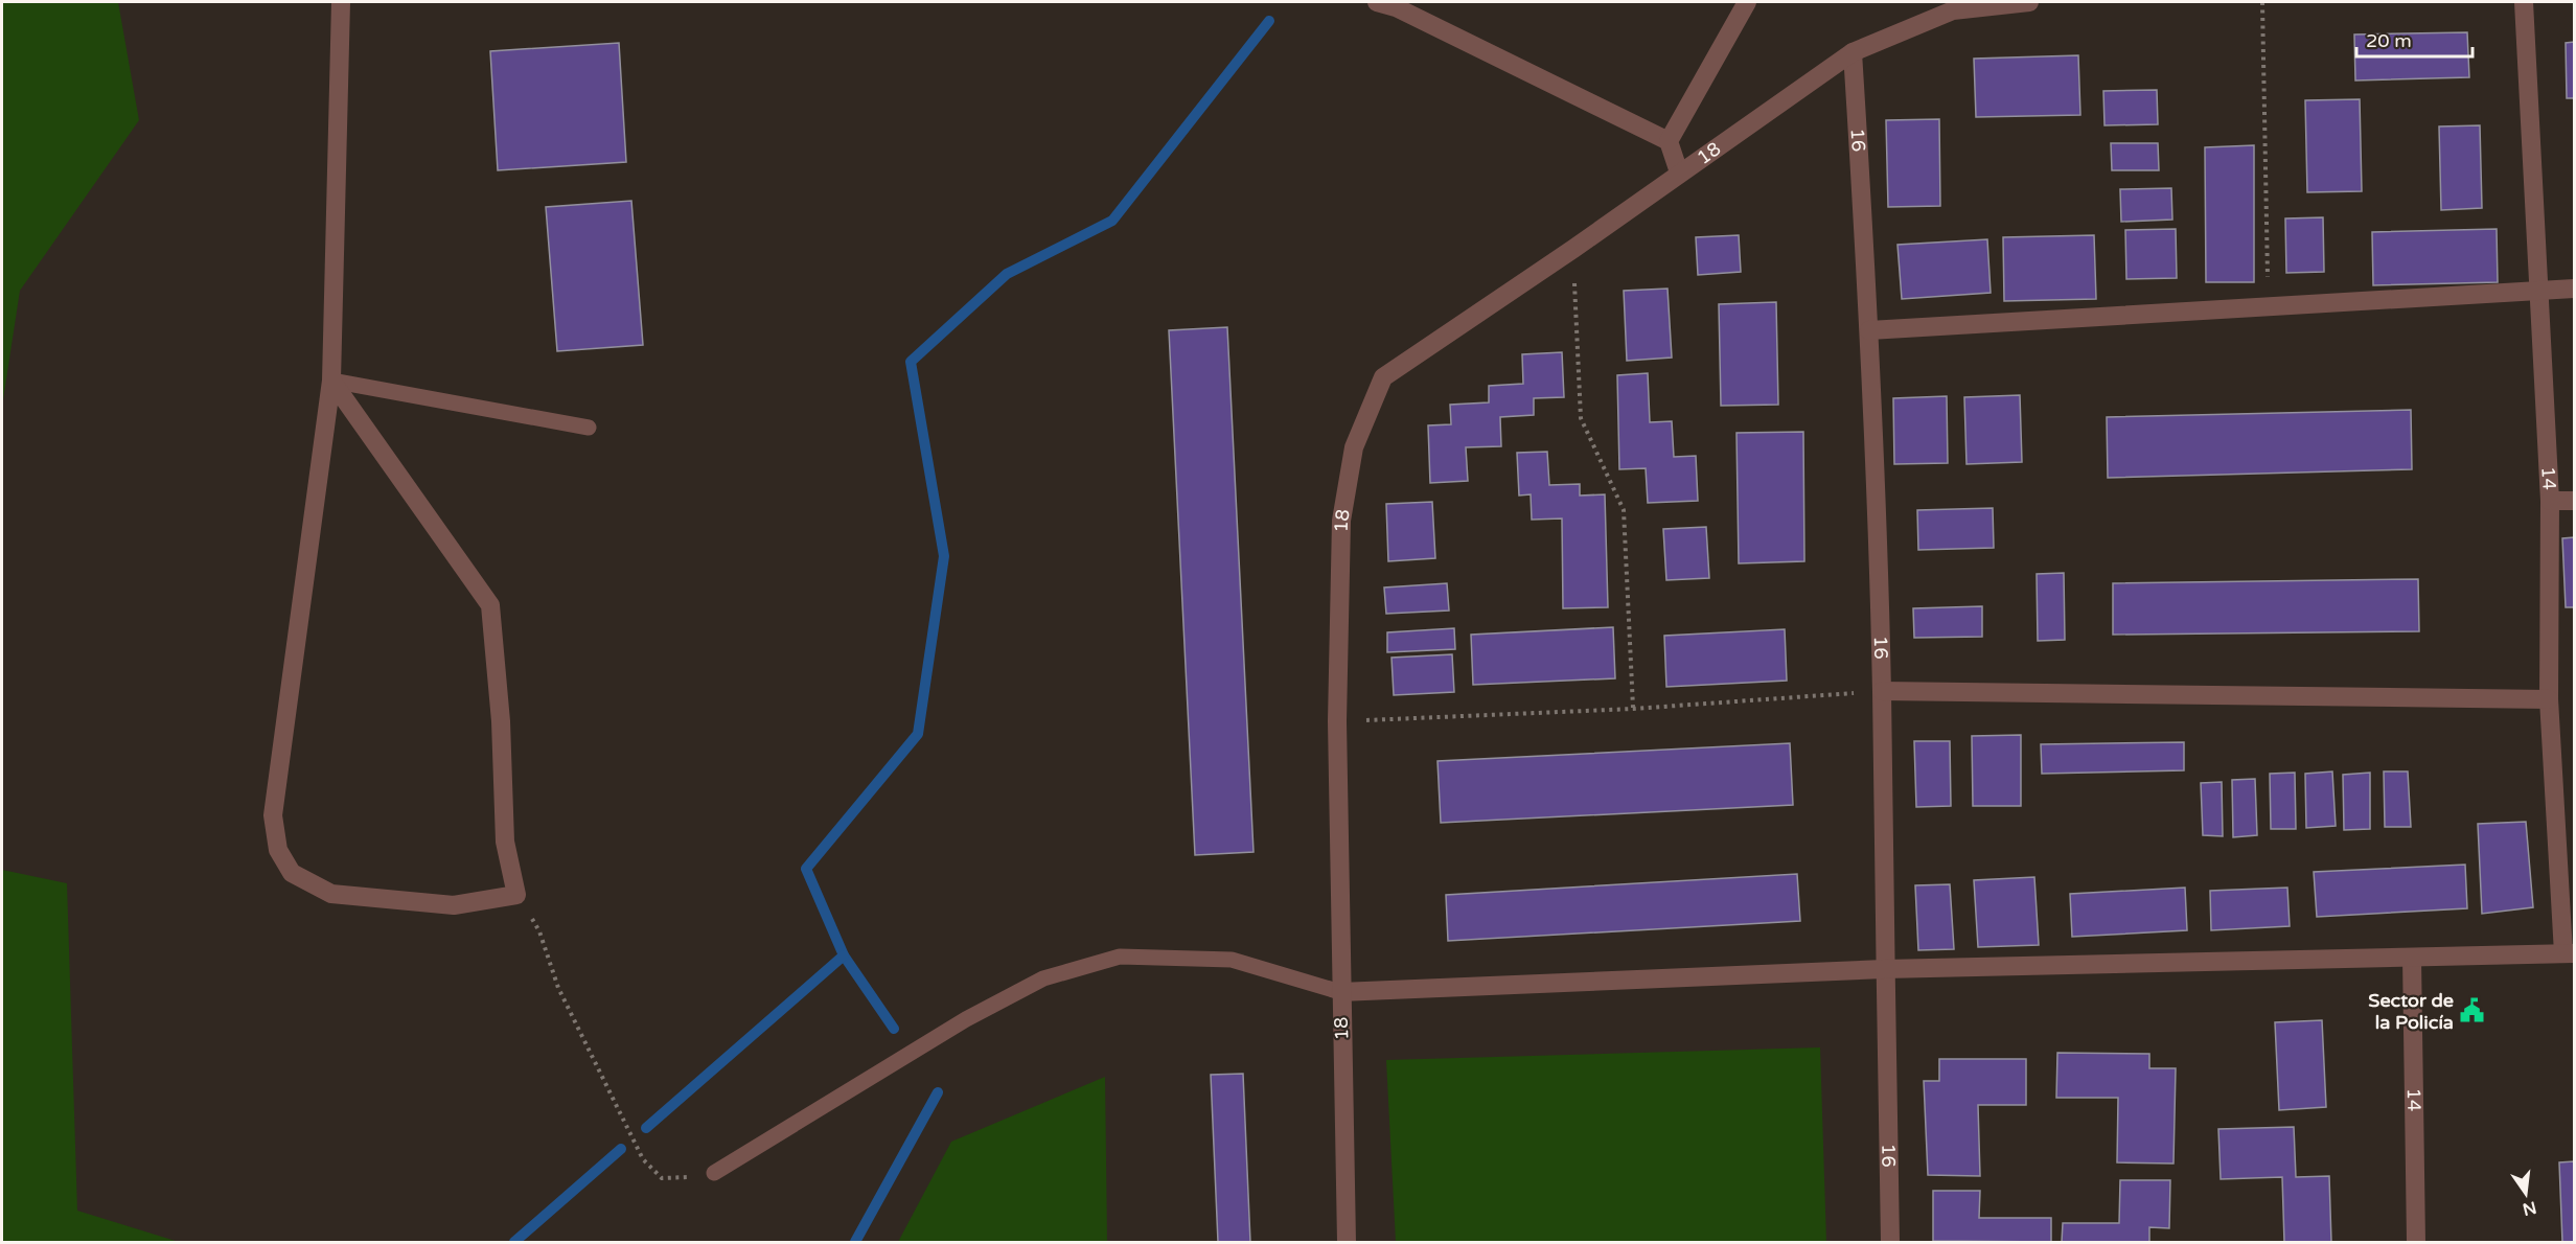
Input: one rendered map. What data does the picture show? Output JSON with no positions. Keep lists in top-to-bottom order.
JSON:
{
  "streets": {
    "street": ["16", "18", "14"]
  },
  "crossings": [
    ["16", "18"]
  ],
  "places": {
    "public building": ["Sector de la Policía"]
  },
  "scale_bar": "20 m",
  "north": "bottom"
}
